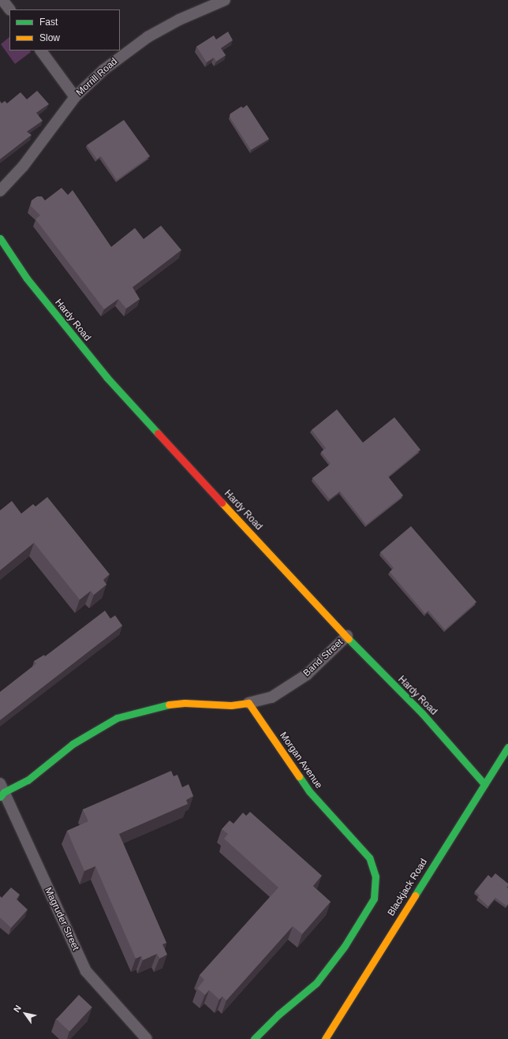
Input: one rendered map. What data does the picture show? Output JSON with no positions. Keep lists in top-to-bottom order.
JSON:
{
  "streets": {
    "street": [
      "Morrill Road",
      "Hardy Road",
      "Band Street",
      "Morgan Avenue",
      "Blackjack Road",
      "Magruder Street"
    ]
  },
  "crossings": [
    ["Hardy Road", "Band Street"],
    ["Hardy Road", "Blackjack Road"],
    ["Band Street", "Morgan Avenue"]
  ],
  "legend": ["Fast", "Slow"],
  "north": "top left"
}
